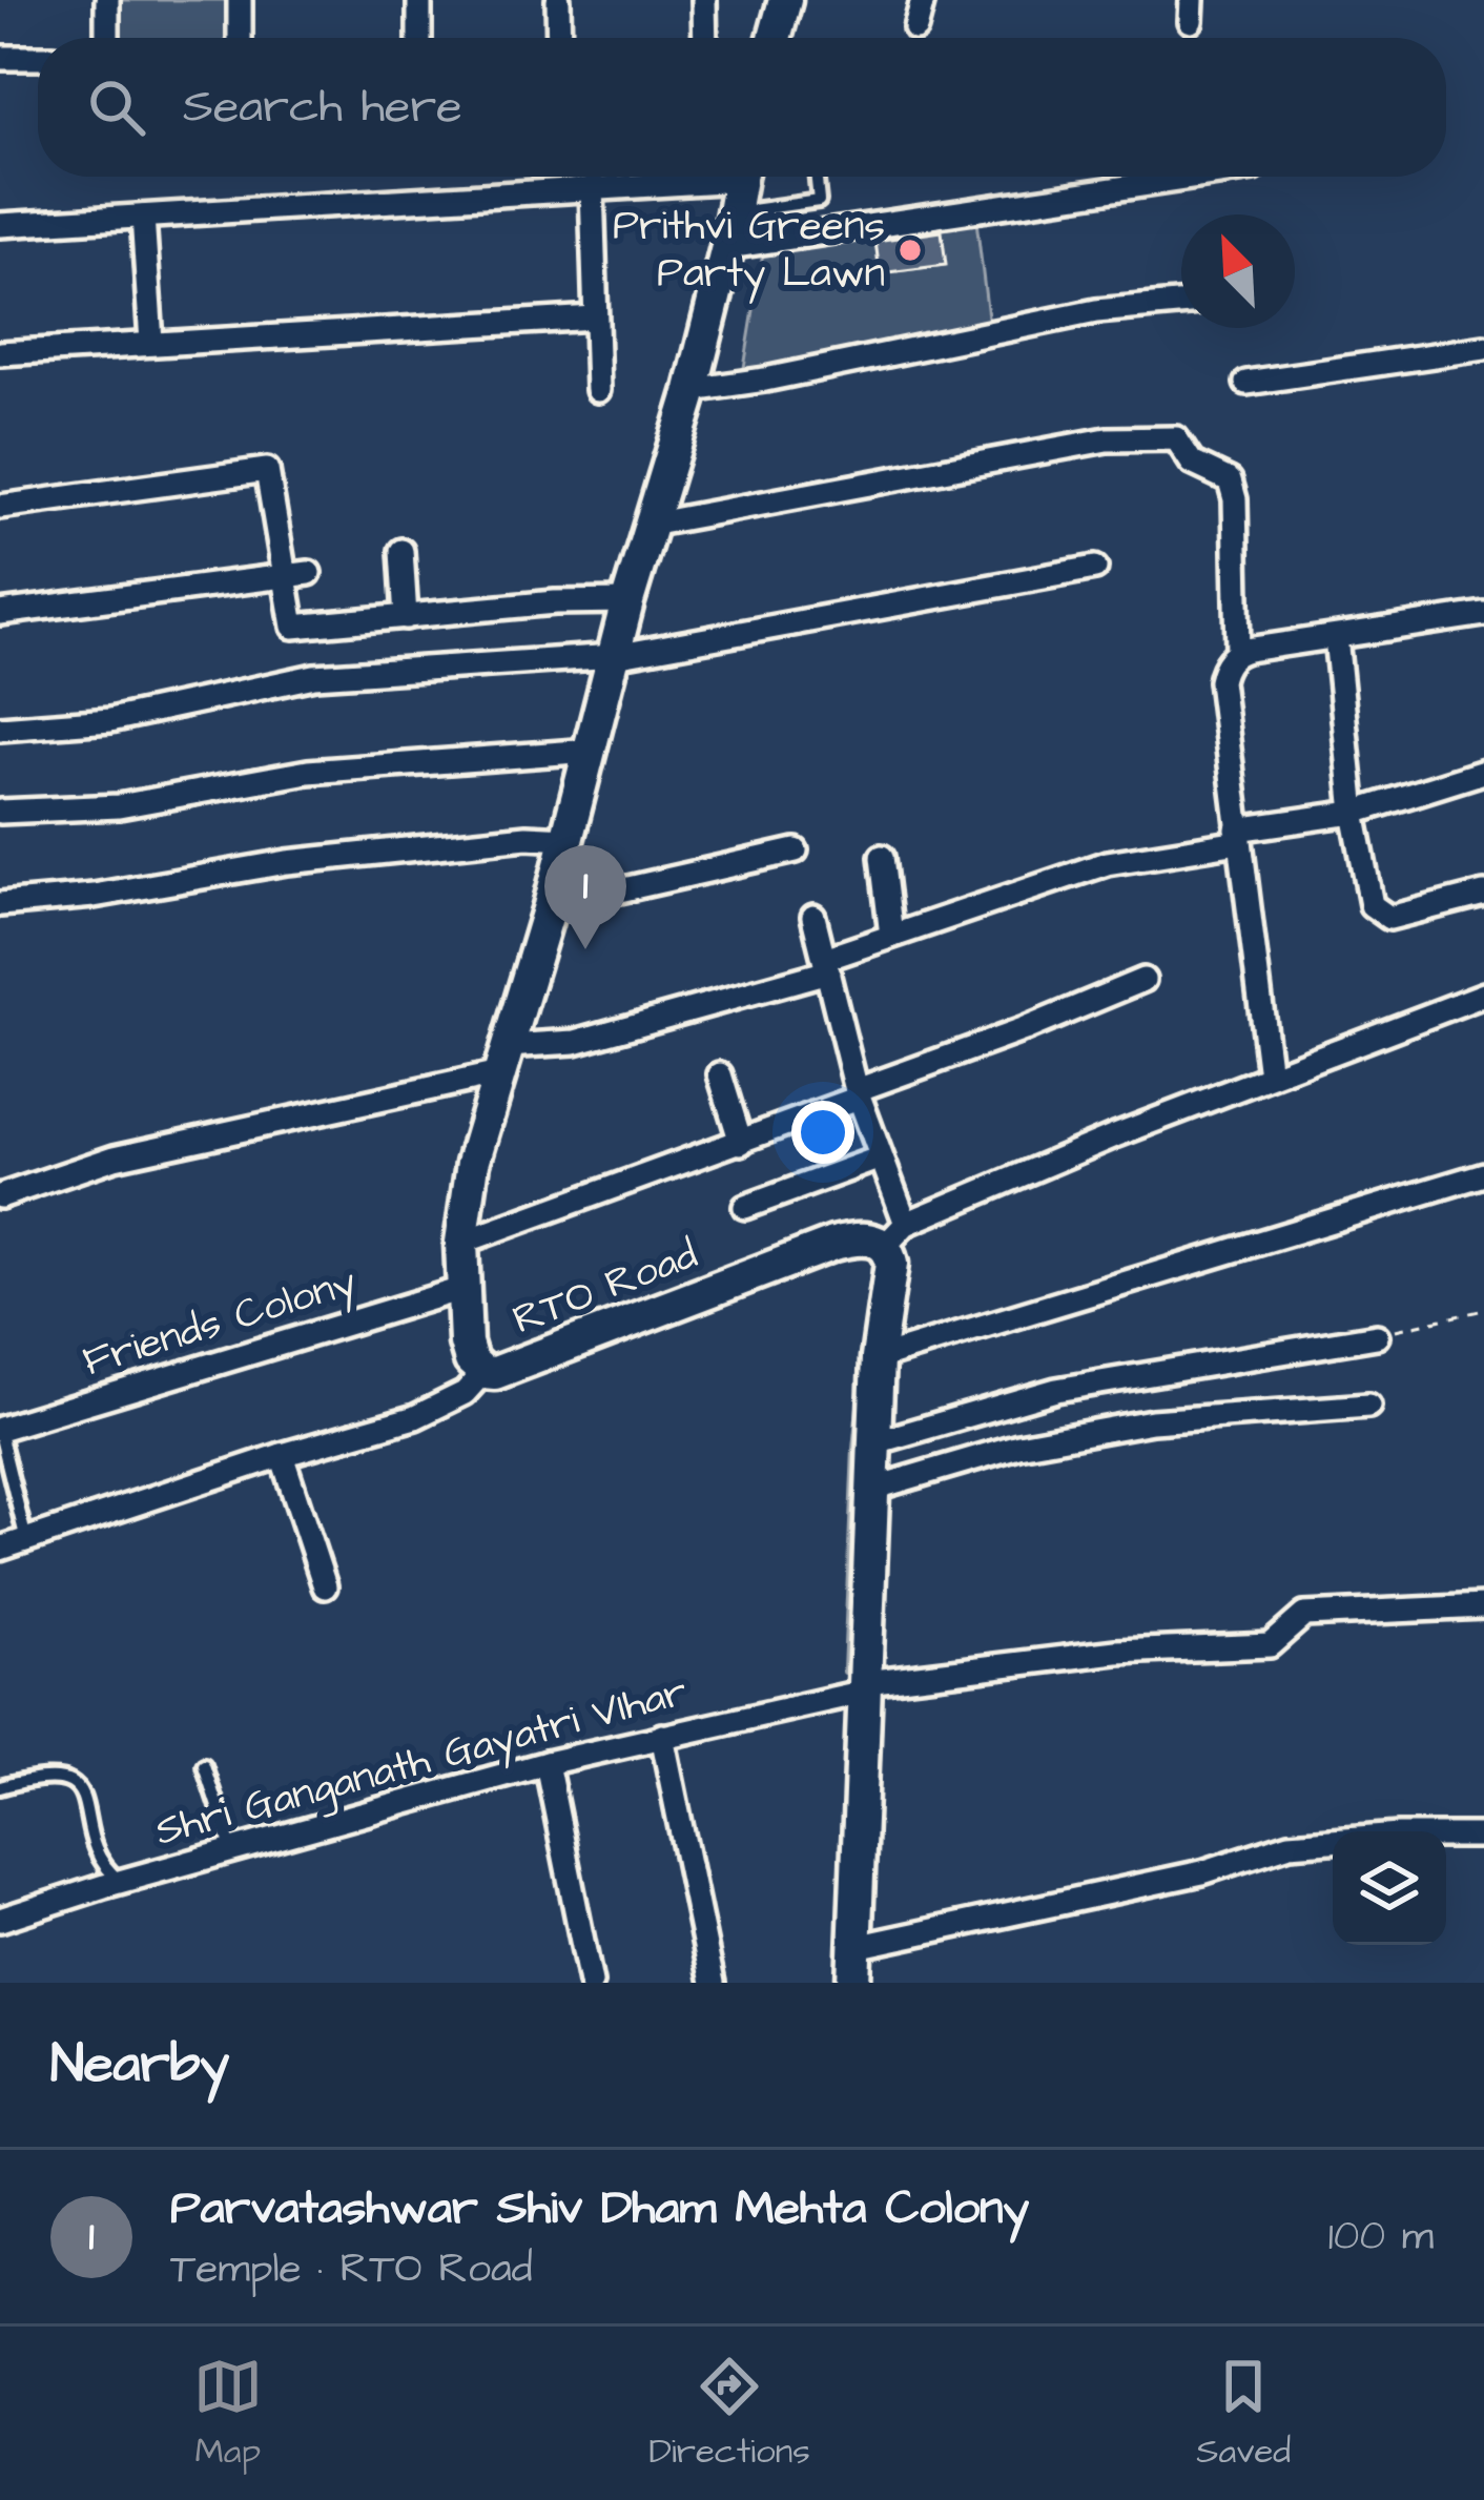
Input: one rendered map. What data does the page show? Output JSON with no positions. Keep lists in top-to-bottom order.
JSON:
{
  "streets": {
    "street": ["RTO Road", "Friends Colony", "Shri Ganganath Gayatri VIhar"]
  },
  "crossings": [
    ["RTO Road", "Friends Colony"]
  ],
  "places": ["Prithvi Greens Party Lawn"],
  "north": "top left",
  "page": {
    "search": "Search here",
    "pins": "1",
    "heading": "Nearby",
    "list": [
      {
        "mark": "1",
        "name": "Parvatashwar Shiv Dham Mehta Colony",
        "note": "Temple · RTO Road",
        "value": "100 m"
      }
    ],
    "nav": ["Map", "Directions", "Saved"]
  }
}
